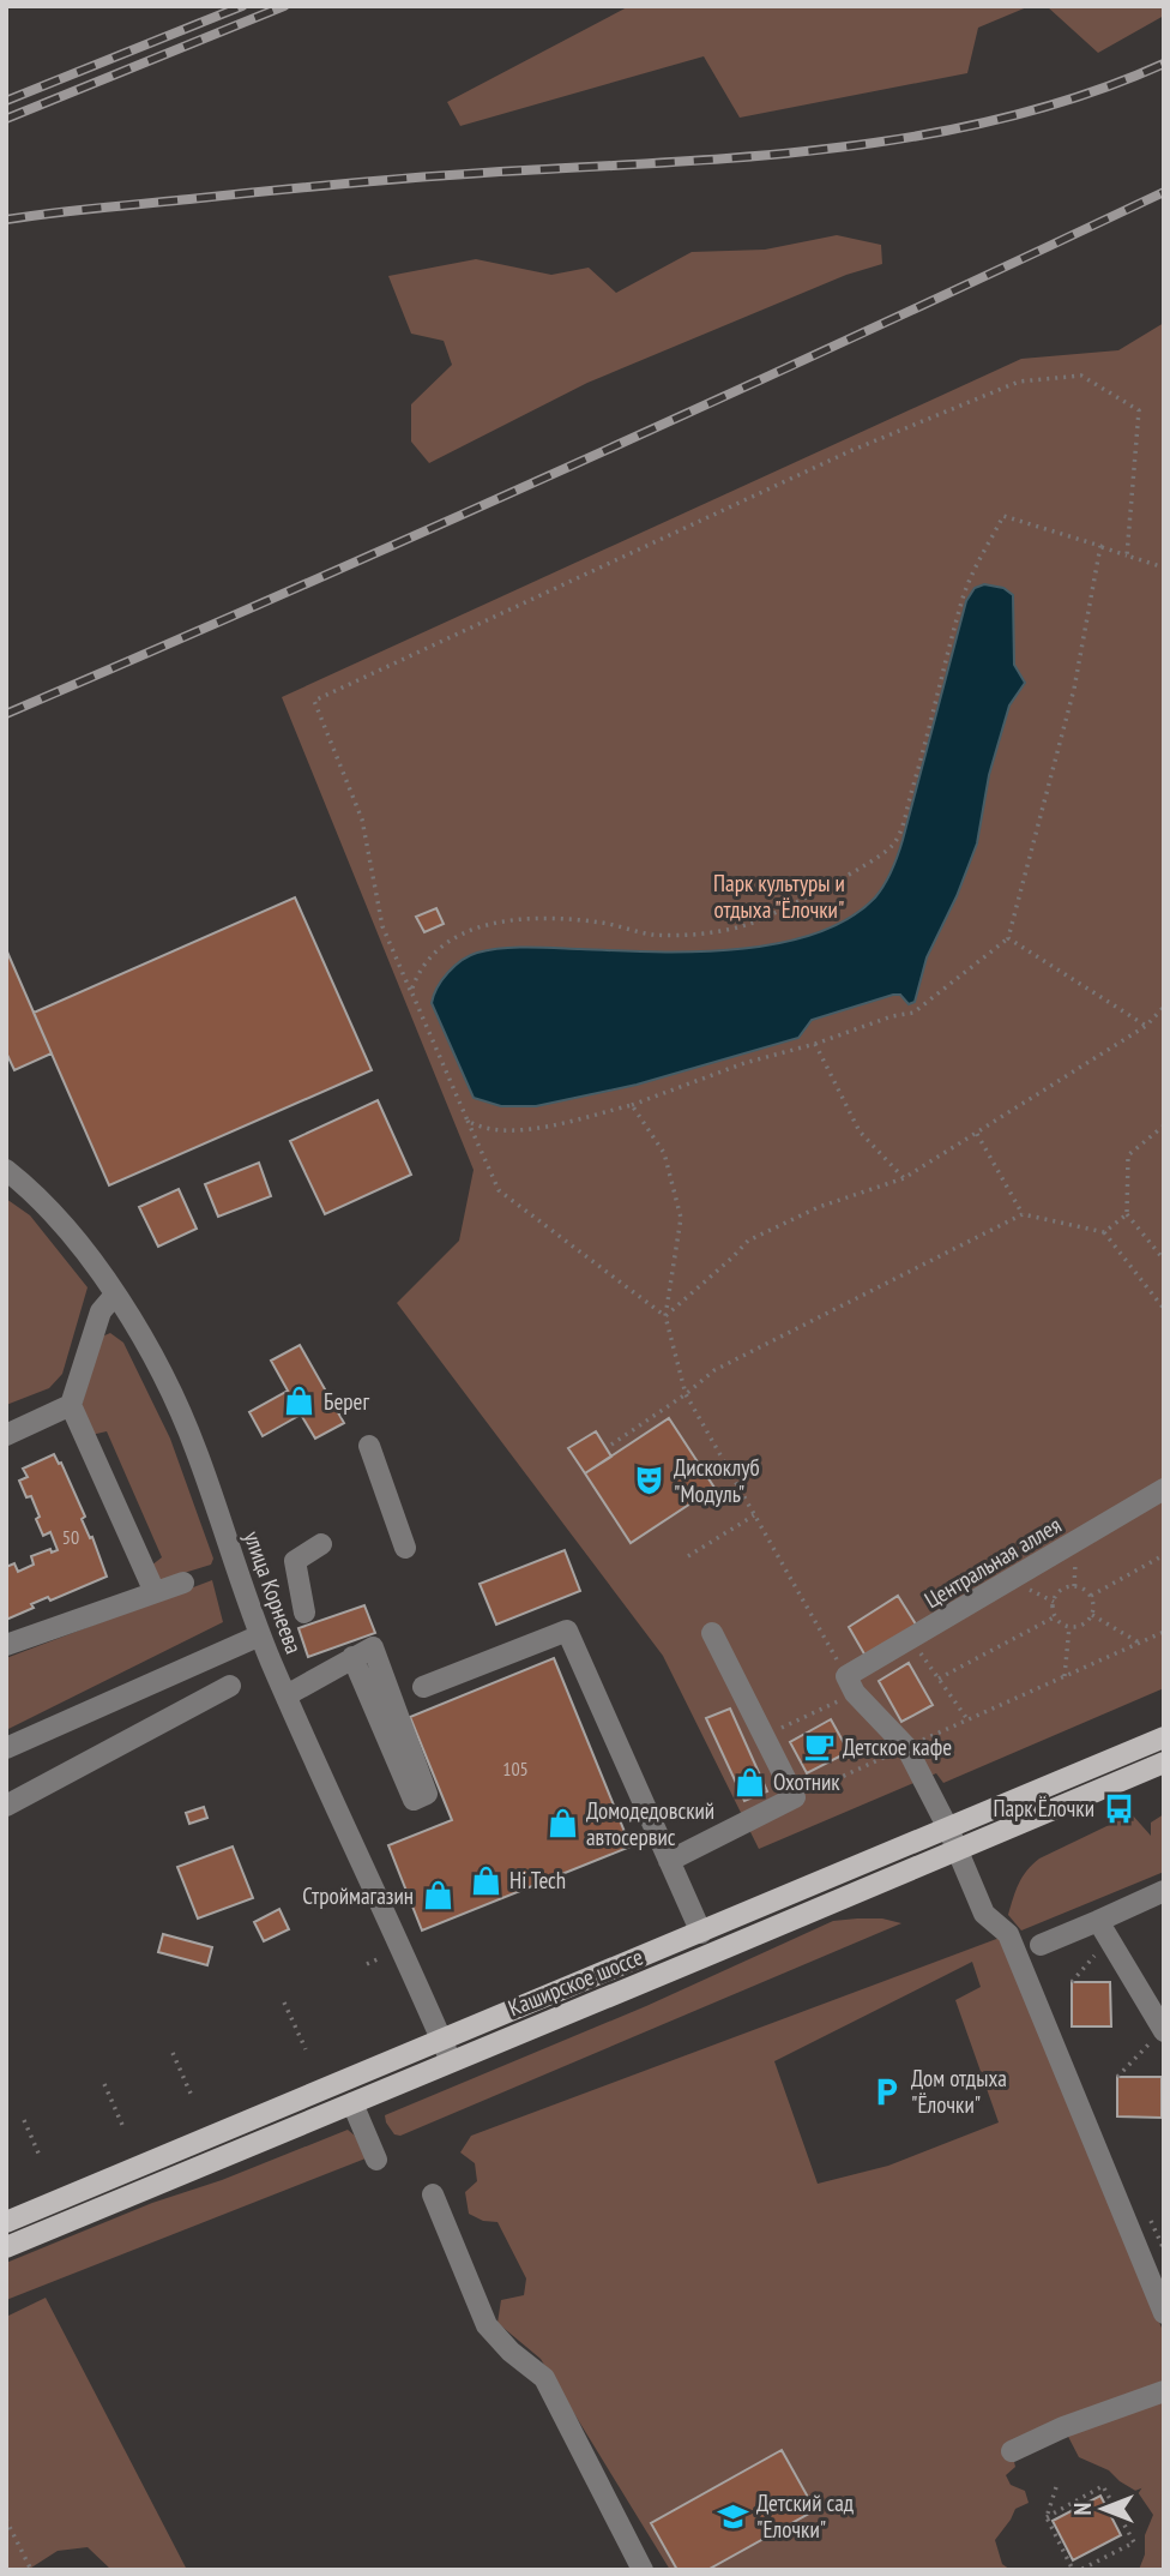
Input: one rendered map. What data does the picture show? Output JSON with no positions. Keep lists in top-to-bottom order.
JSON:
{
  "streets": {
    "main road": ["Каширское шоссе"],
    "street": ["Центральная аллея", "улица Корнеева"]
  },
  "crossings": [
    ["улица Корнеева", "Каширское шоссе"]
  ],
  "parks": ["Парк культуры и отдыха \"Ёлочки\""],
  "places": {
    "shop": [
      "Берег",
      "Охотник",
      "Домодедовский автосервис",
      "Hi Tech",
      "Строймагазин"
    ],
    "theatre": ["Дискоклуб \"Модуль\""],
    "cafe": ["Детское кафе"],
    "bus stop": ["Парк Ёлочки"],
    "parking": ["Дом отдыха \"Ёлочки\""],
    "school or university": ["Детский сад \"Елочки\""]
  },
  "house_numbers": ["50", "105"],
  "north": "left"
}
